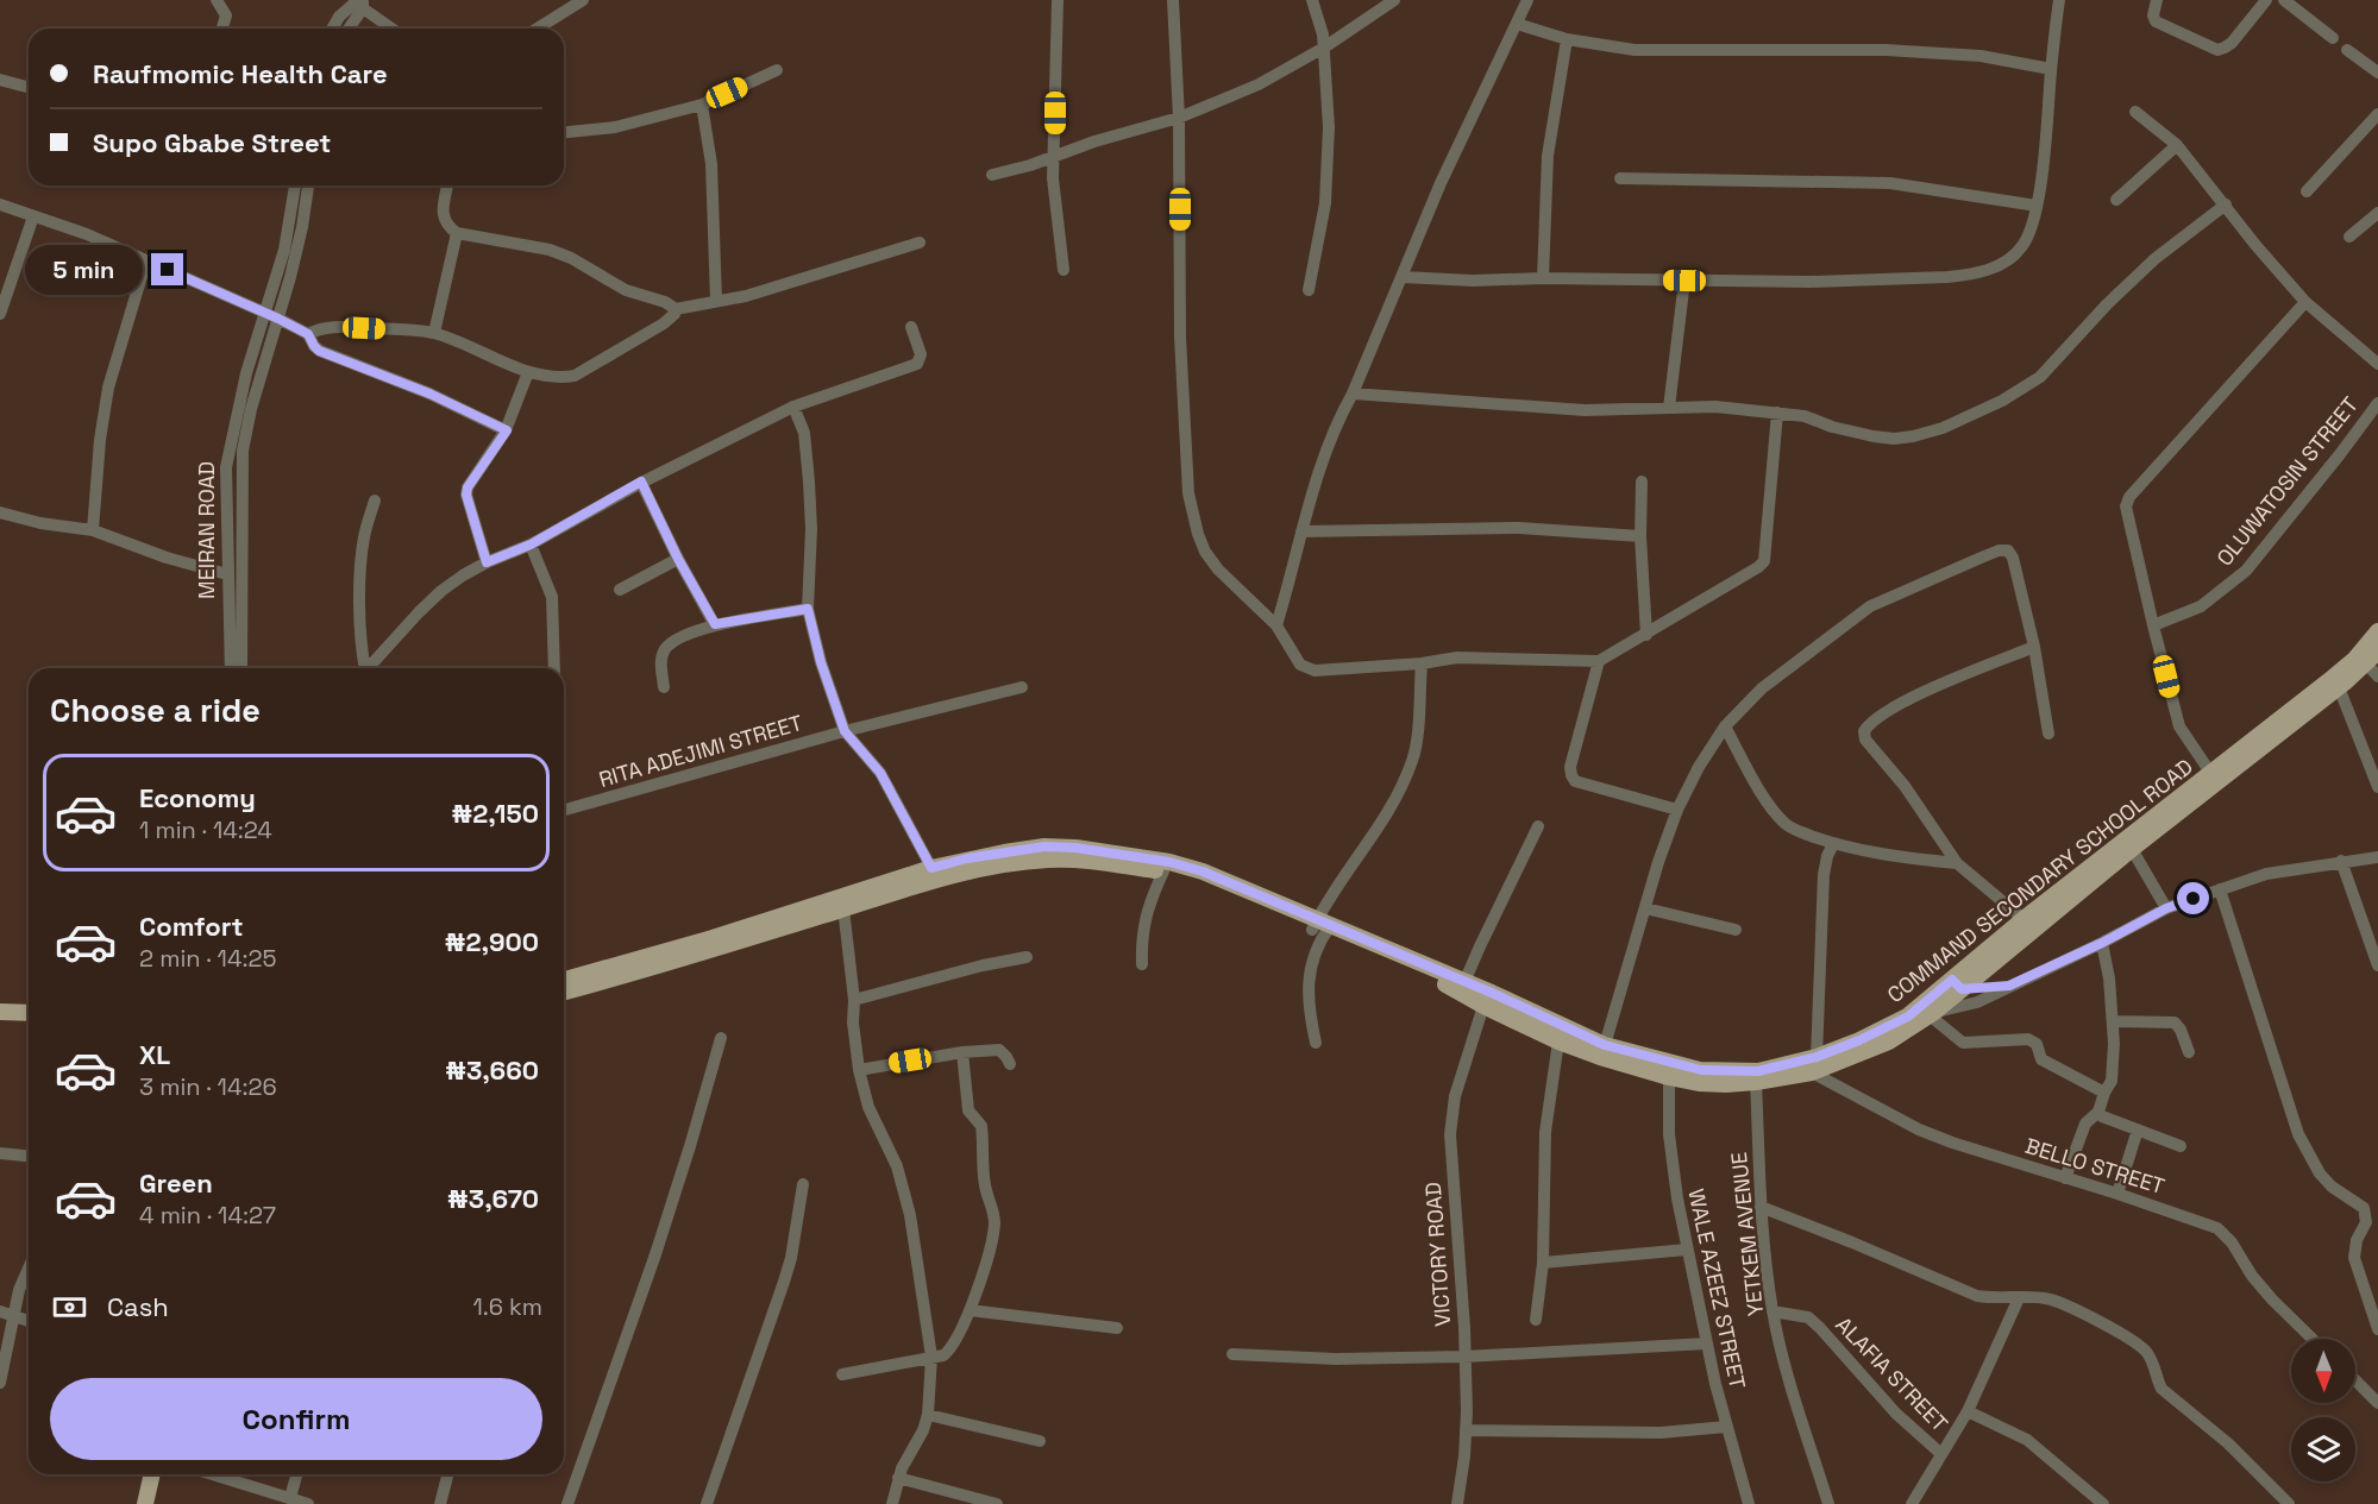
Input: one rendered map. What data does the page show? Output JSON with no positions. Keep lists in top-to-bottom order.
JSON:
{
  "streets": {
    "main road": ["COMMAND SECONDARY SCHOOL ROAD"],
    "street": [
      "OLUWATOSIN STREET",
      "MEIRAN ROAD",
      "RITA ADEJIMI STREET",
      "BELLO STREET",
      "YETKEM AVENUE",
      "VICTORY ROAD",
      "WALE AZEEZ STREET",
      "ALAFIA STREET"
    ]
  },
  "crossings": [
    ["COMMAND SECONDARY SCHOOL ROAD", "BELLO STREET"],
    ["COMMAND SECONDARY SCHOOL ROAD", "YETKEM AVENUE"],
    ["COMMAND SECONDARY SCHOOL ROAD", "VICTORY ROAD"],
    ["COMMAND SECONDARY SCHOOL ROAD", "WALE AZEEZ STREET"],
    ["YETKEM AVENUE", "ALAFIA STREET"]
  ],
  "north": "bottom",
  "page": {
    "banner": ["Raufmomic Health Care", "Supo Gbabe Street"],
    "bubble": "5 min",
    "heading": "Choose a ride",
    "list": [
      {
        "name": "Economy",
        "note": "1 min · 14:24",
        "value": "₦2,150"
      },
      {
        "name": "Comfort",
        "note": "2 min · 14:25",
        "value": "₦2,900"
      },
      {
        "name": "XL",
        "note": "3 min · 14:26",
        "value": "₦3,660"
      },
      {
        "name": "Green",
        "note": "4 min · 14:27",
        "value": "₦3,670"
      }
    ],
    "pay": ["Cash", "1.6 km"],
    "buttons": "Confirm"
  }
}
